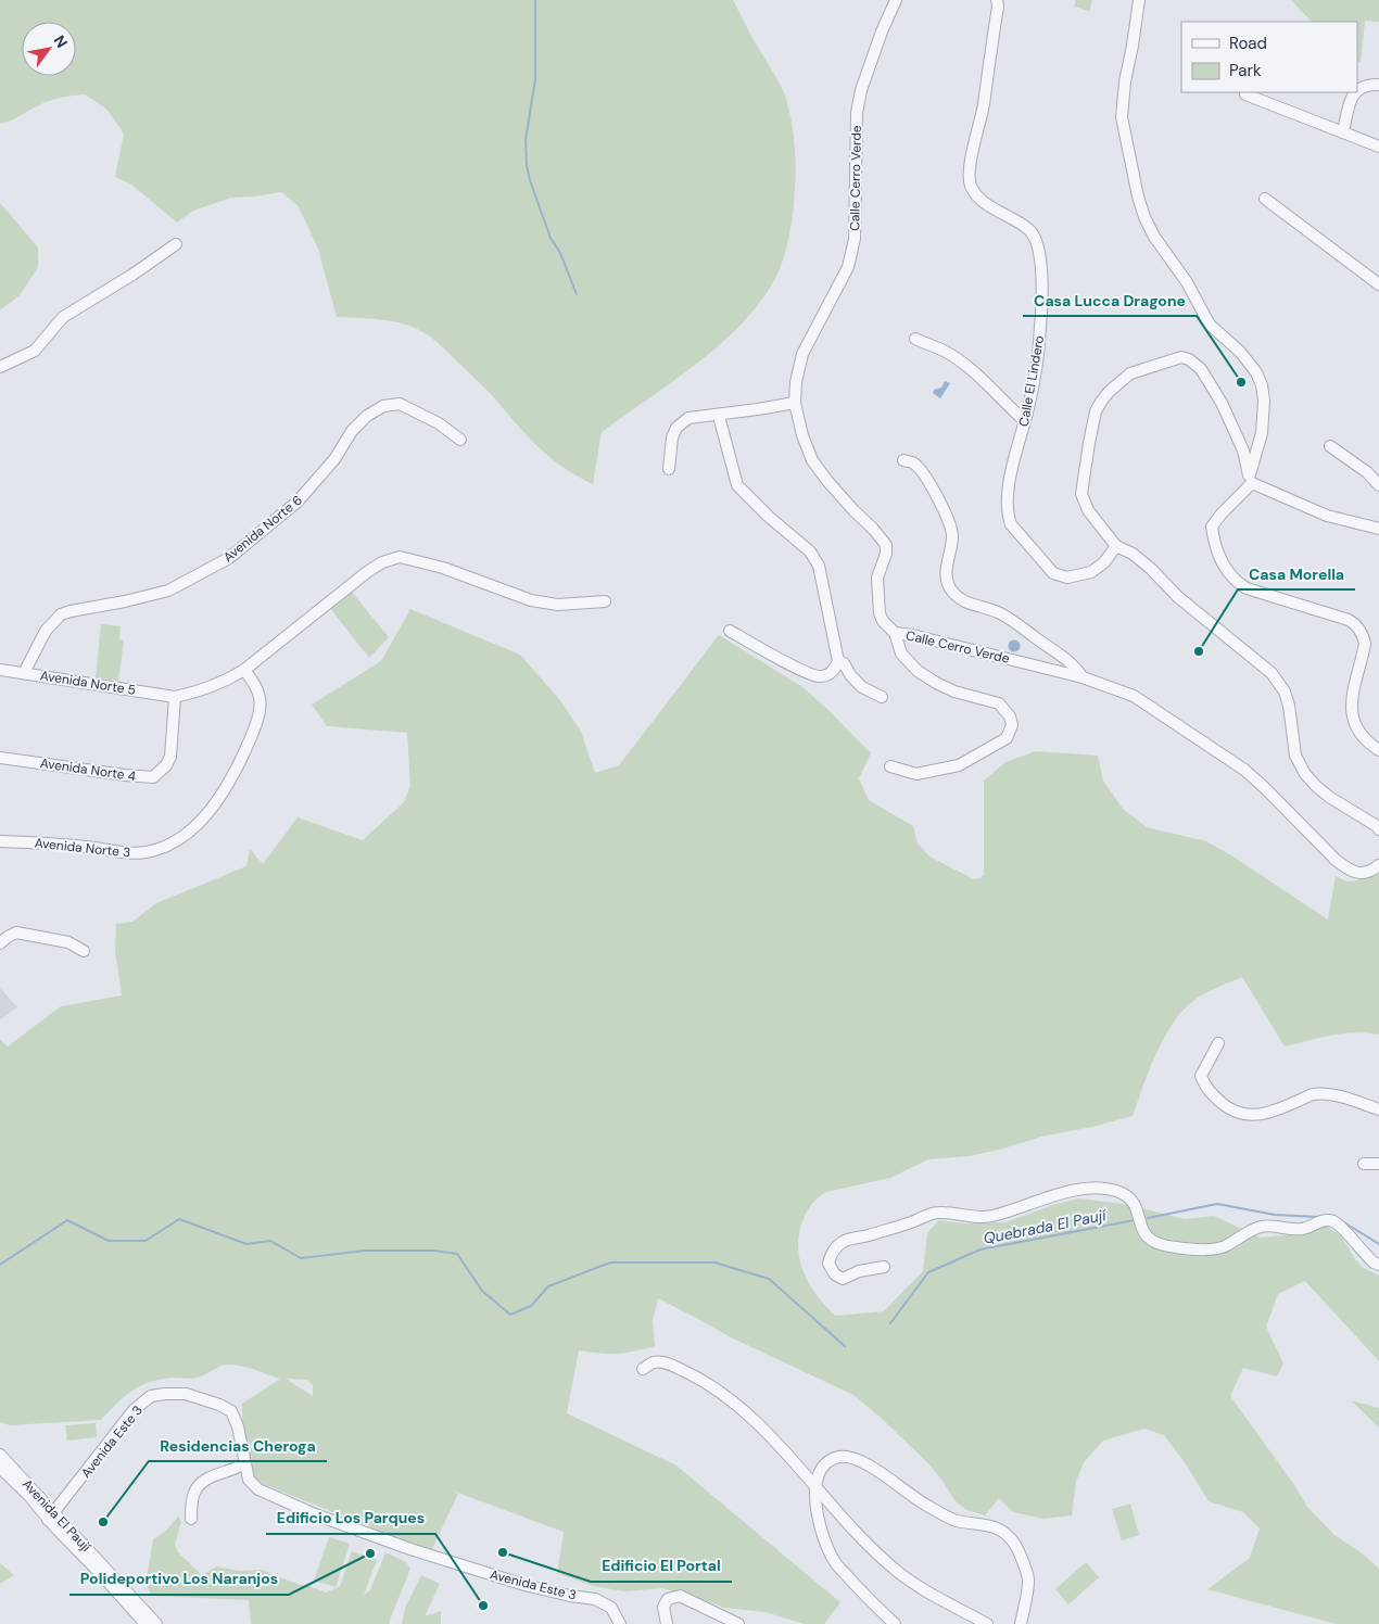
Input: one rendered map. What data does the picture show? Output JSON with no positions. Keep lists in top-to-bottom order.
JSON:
{
  "streets": {
    "street": [
      "Calle Cerro Verde",
      "Calle El Lindero",
      "Avenida Norte 6",
      "Avenida Norte 5",
      "Avenida Norte 4",
      "Avenida Norte 3",
      "Avenida Este 3",
      "Avenida El Paují"
    ]
  },
  "crossings": [
    ["Avenida Norte 6", "Avenida Norte 5"],
    ["Avenida Norte 5", "Avenida Norte 4"],
    ["Avenida Este 3", "Avenida El Paují"]
  ],
  "water": ["Quebrada El Paují"],
  "places": [
    "Casa Lucca Dragone",
    "Casa Morella",
    "Residencias Cheroga",
    "Edificio El Portal",
    "Polideportivo Los Naranjos",
    "Edificio Los Parques"
  ],
  "legend": ["Road", "Park"],
  "north": "top right"
}
